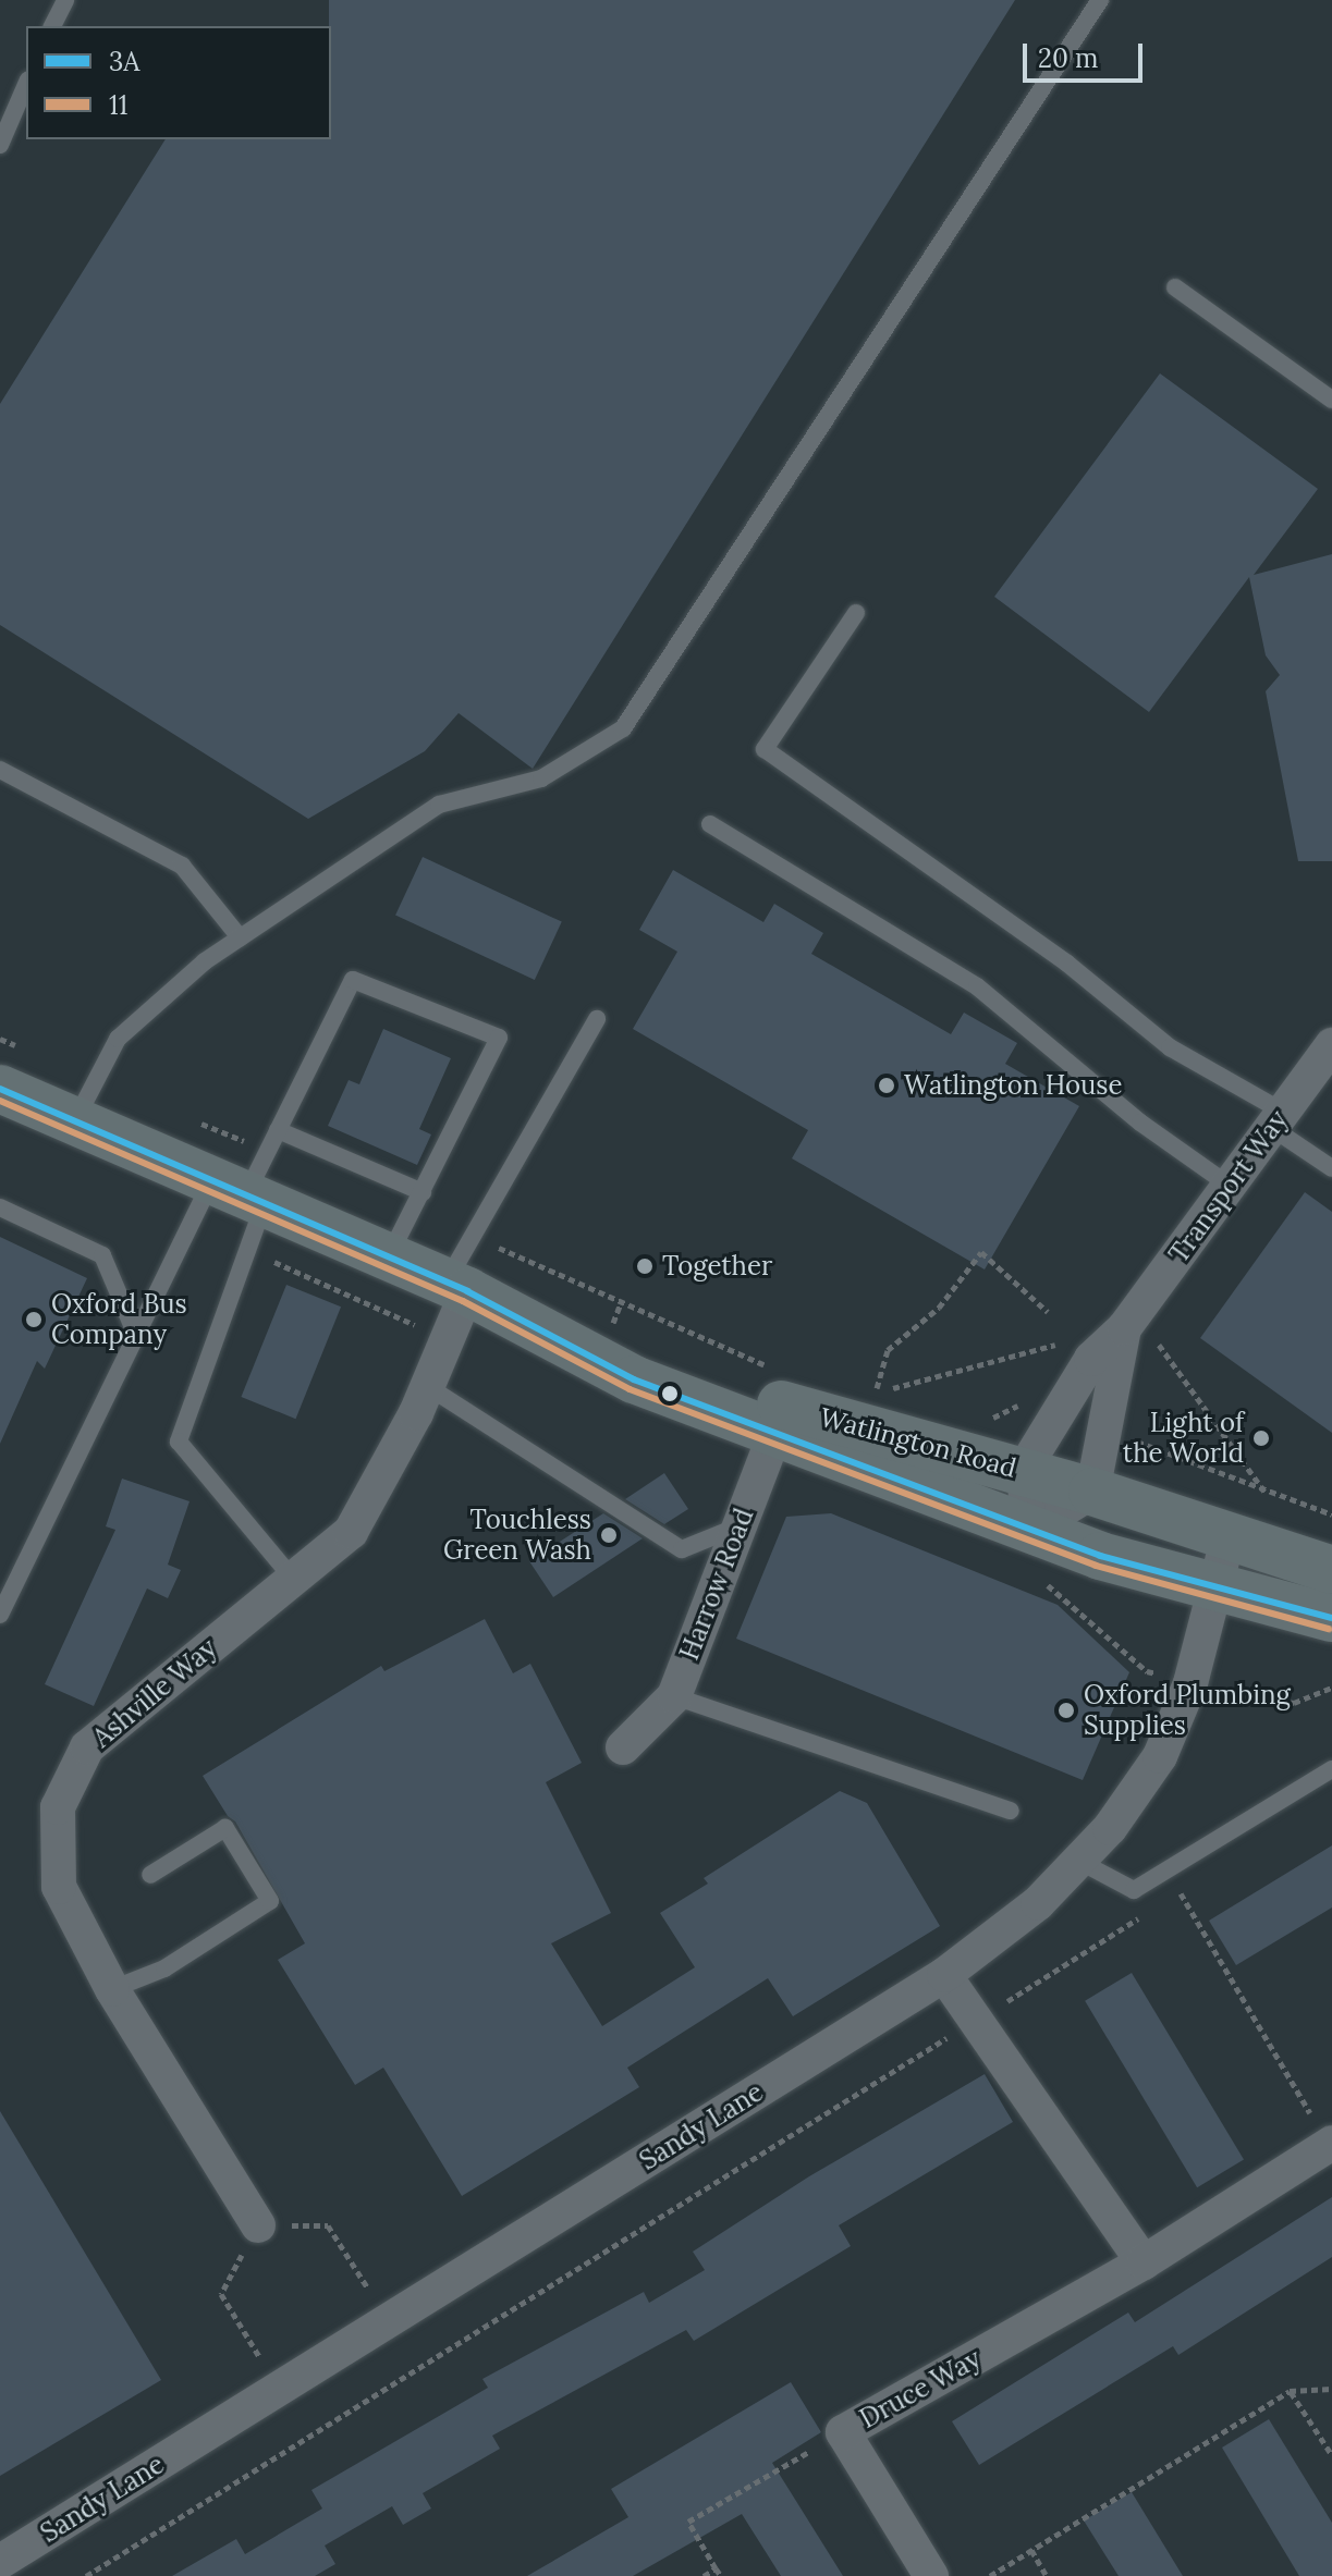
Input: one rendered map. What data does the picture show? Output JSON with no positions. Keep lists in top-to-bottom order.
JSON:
{
  "streets": {
    "main road": ["Watlington Road"],
    "street": [
      "Transport Way",
      "Harrow Road",
      "Ashville Way",
      "Sandy Lane",
      "Druce Way"
    ]
  },
  "crossings": [
    ["Transport Way", "Watlington Road"],
    ["Watlington Road", "Harrow Road"],
    ["Watlington Road", "Ashville Way"],
    ["Watlington Road", "Sandy Lane"]
  ],
  "places": [
    "Watlington House",
    "Together",
    "Oxford Bus Company",
    "Light of the World",
    "Touchless Green Wash",
    "Oxford Plumbing Supplies"
  ],
  "lines": ["transit line 3A", "transit line 11"],
  "legend": ["3A", "11"],
  "scale_bar": "20 m"
}
